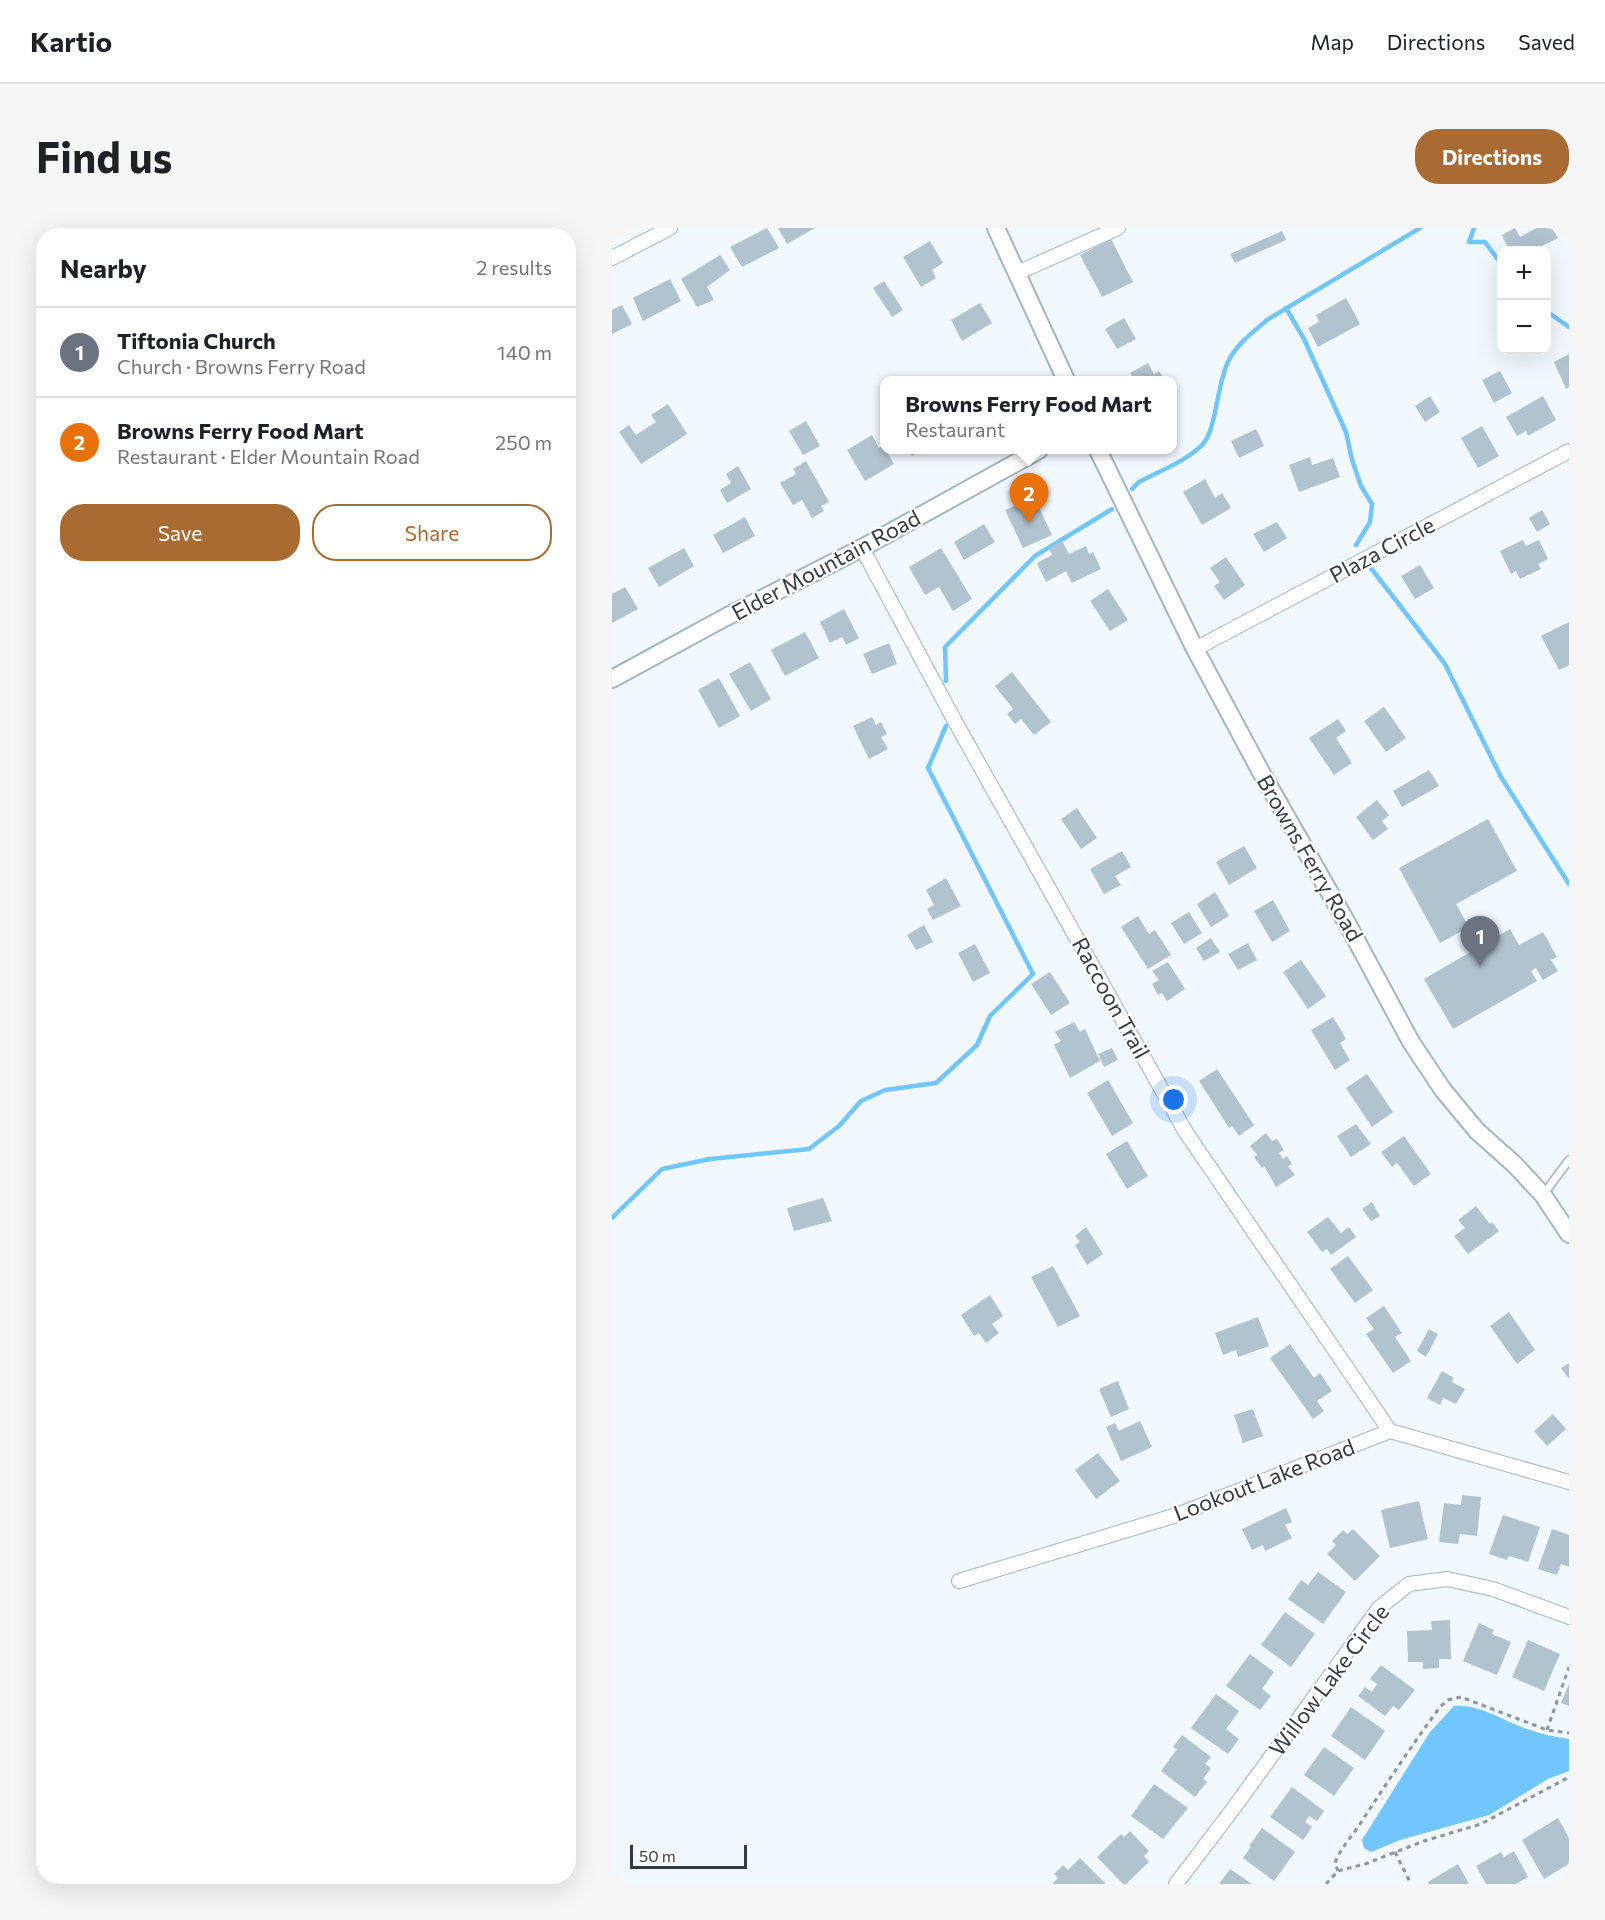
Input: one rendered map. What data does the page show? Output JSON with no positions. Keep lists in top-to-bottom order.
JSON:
{
  "streets": {
    "street": [
      "Plaza Circle",
      "Elder Mountain Road",
      "Browns Ferry Road",
      "Raccoon Trail",
      "Lookout Lake Road",
      "Willow Lake Circle"
    ]
  },
  "crossings": [
    ["Plaza Circle", "Browns Ferry Road"],
    ["Elder Mountain Road", "Raccoon Trail"],
    ["Raccoon Trail", "Lookout Lake Road"]
  ],
  "scale_bar": "50 m",
  "page": {
    "header": "Kartio",
    "nav": ["Map", "Directions", "Saved"],
    "buttons": [
      "Directions",
      ["Save", "Share"]
    ],
    "title": "Find us",
    "heading": ["Nearby", "2 results"],
    "map_buttons": ["+", "−"],
    "list": [
      {
        "mark": "1",
        "name": "Tiftonia Church",
        "note": "Church · Browns Ferry Road",
        "value": "140 m"
      },
      {
        "mark": "2",
        "name": "Browns Ferry Food Mart",
        "note": "Restaurant · Elder Mountain Road",
        "value": "250 m"
      }
    ],
    "popup": ["Browns Ferry Food Mart", "Restaurant"],
    "pins": ["2", "1"],
    "scale": "50 m"
  }
}
